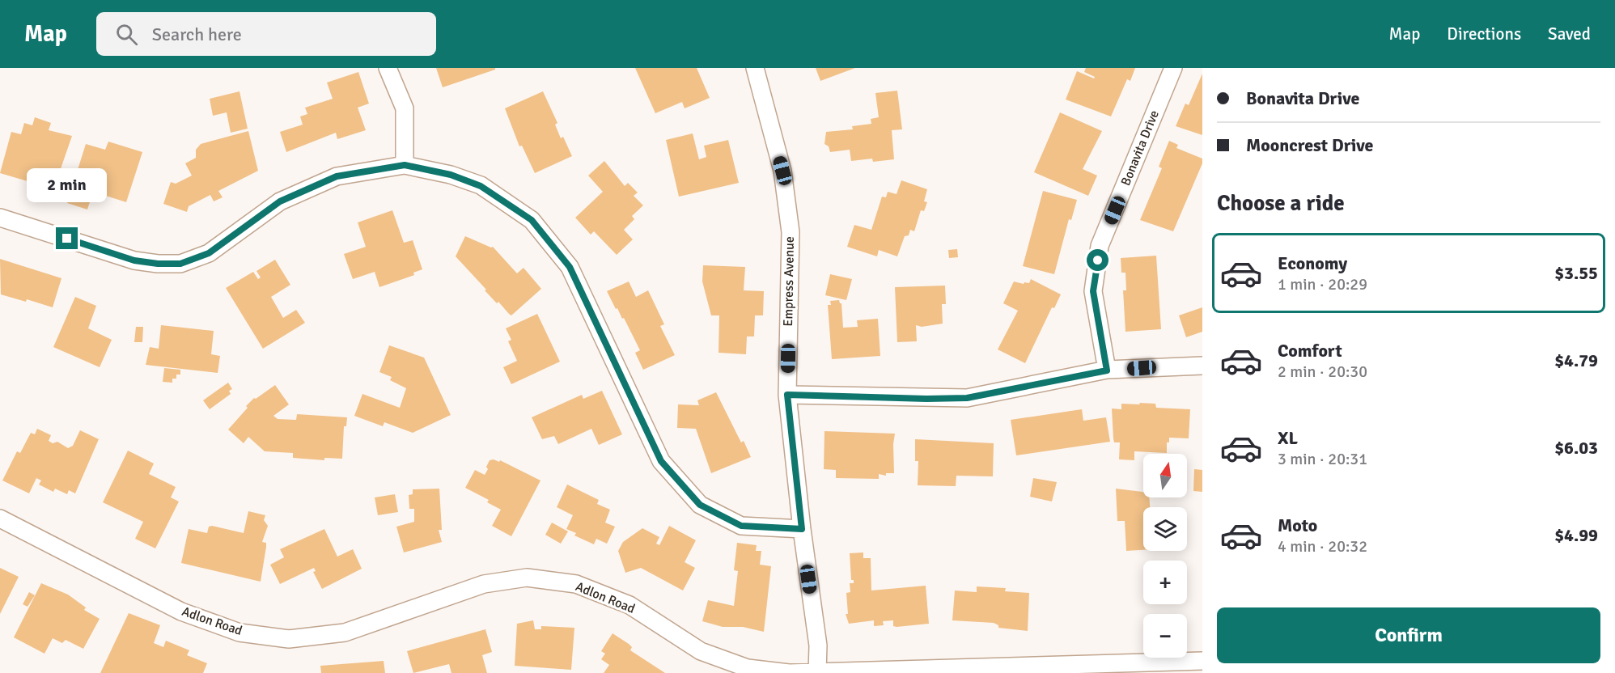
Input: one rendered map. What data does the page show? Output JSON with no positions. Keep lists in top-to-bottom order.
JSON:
{
  "streets": {
    "street": ["Bonavita Drive", "Empress Avenue", "Adlon Road"]
  },
  "crossings": [
    ["Empress Avenue", "Adlon Road"]
  ],
  "north": "top",
  "page": {
    "header": "Map",
    "search": "Search here",
    "nav": ["Map", "Directions", "Saved"],
    "banner": ["Bonavita Drive", "Mooncrest Drive"],
    "bubble": "2 min",
    "heading": "Choose a ride",
    "list": [
      {
        "name": "Economy",
        "note": "1 min · 20:29",
        "value": "$3.55"
      },
      {
        "name": "Comfort",
        "note": "2 min · 20:30",
        "value": "$4.79"
      },
      {
        "name": "XL",
        "note": "3 min · 20:31",
        "value": "$6.03"
      },
      {
        "name": "Moto",
        "note": "4 min · 20:32",
        "value": "$4.99"
      }
    ],
    "map_buttons": ["+", "−"],
    "buttons": "Confirm"
  }
}
